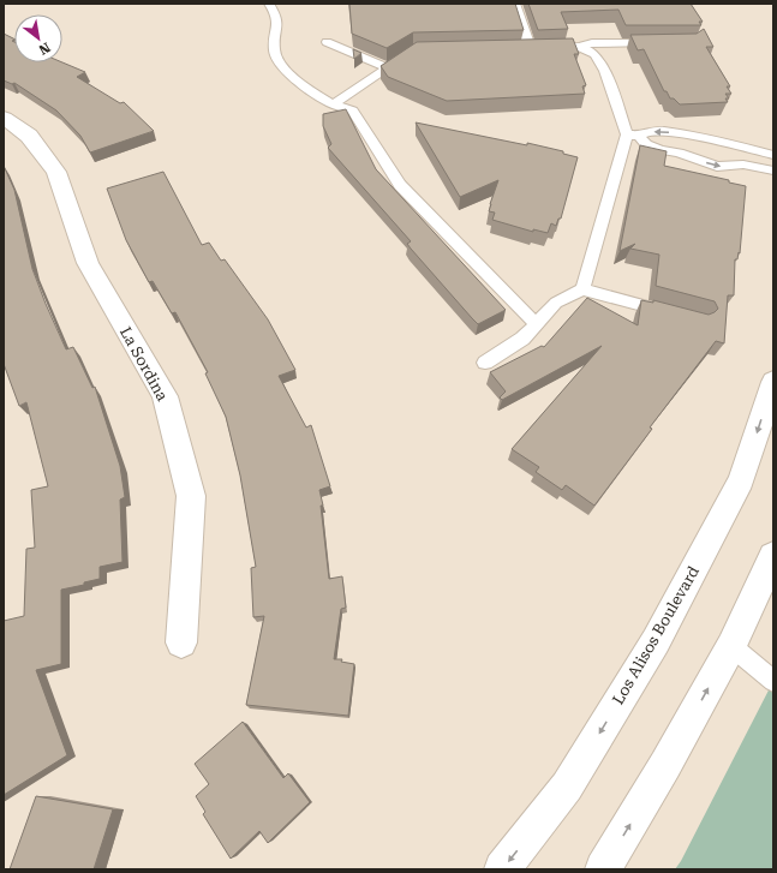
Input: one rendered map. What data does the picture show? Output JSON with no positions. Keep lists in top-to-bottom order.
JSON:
{
  "streets": {
    "main road": ["La Sordina", "Los Alisos Boulevard"]
  },
  "north": "bottom right"
}
